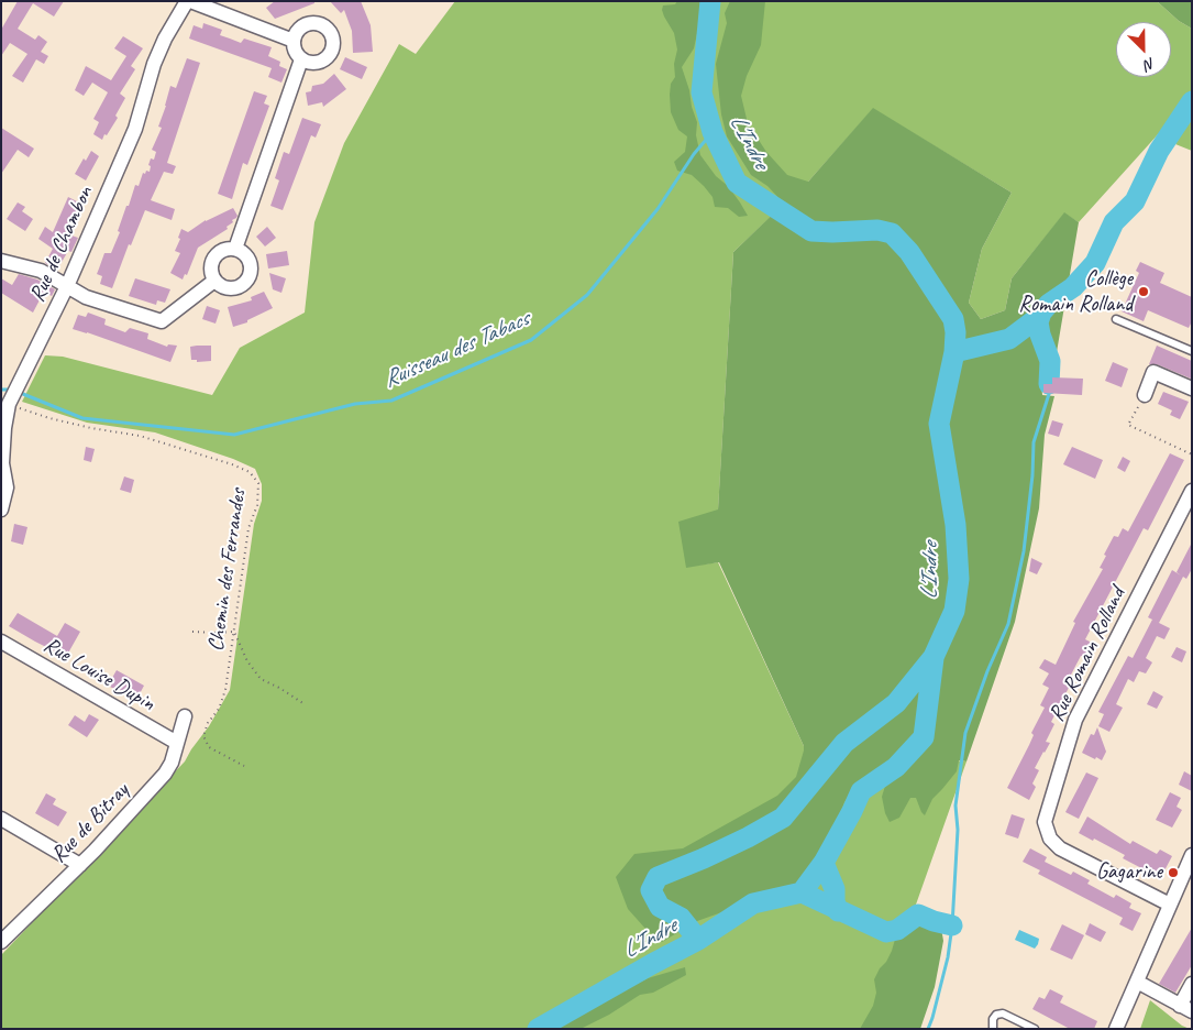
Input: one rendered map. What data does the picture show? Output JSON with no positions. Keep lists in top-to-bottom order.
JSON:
{
  "streets": {
    "street": [
      "Rue de Chambon",
      "Rue Romain Rolland",
      "Rue Louise Dupin",
      "Rue de Bitray"
    ],
    "path": ["Chemin des Ferrandes"]
  },
  "crossings": [
    ["Rue de Chambon", "Chemin des Ferrandes"],
    ["Rue Louise Dupin", "Rue de Bitray"]
  ],
  "water": ["L'Indre", "Ruisseau des Tabacs"],
  "places": ["Collège Romain Rolland", "Gagarine"],
  "north": "bottom right"
}
